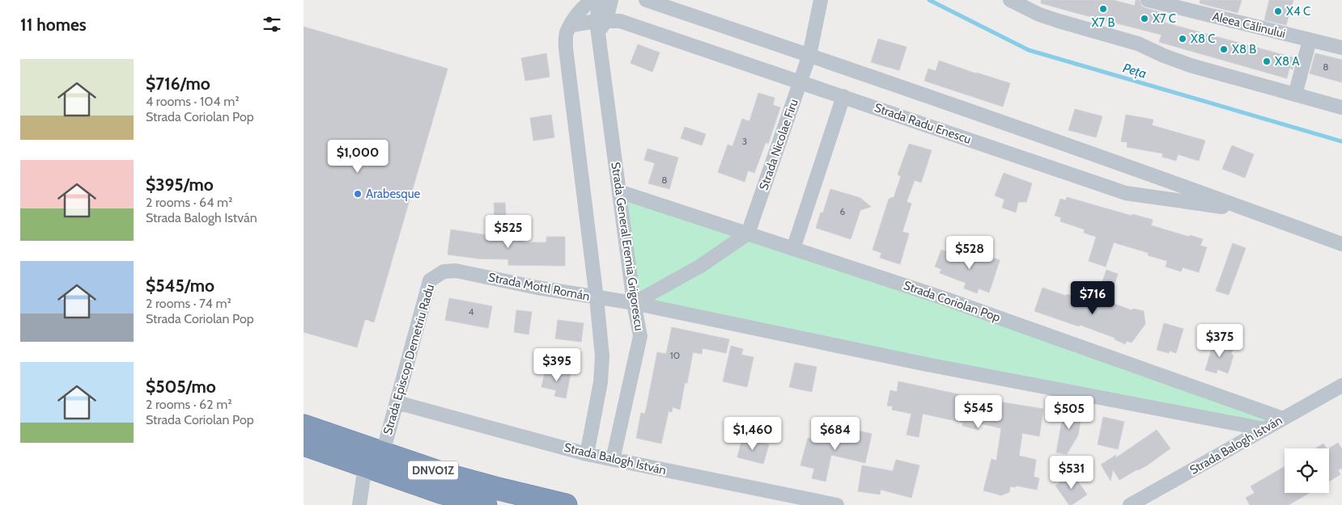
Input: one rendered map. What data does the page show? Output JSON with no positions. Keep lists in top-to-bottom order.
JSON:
{
  "streets": {
    "highway": ["DNVO1Z"],
    "street": [
      "Aleea Călinului",
      "Strada Radu Enescu",
      "Strada Nicolae Firu",
      "Strada General Eremia Grigorescu",
      "Strada Mottl Román",
      "Strada Coriolan Pop",
      "Strada Episcop Demetriu Radu",
      "Strada Balogh István"
    ]
  },
  "crossings": [
    ["Strada Radu Enescu", "Strada Nicolae Firu"],
    ["Strada Radu Enescu", "Strada General Eremia Grigorescu"],
    ["Strada Nicolae Firu", "Strada Coriolan Pop"],
    ["Strada General Eremia Grigorescu", "Strada Mottl Román"],
    ["Strada General Eremia Grigorescu", "Strada Coriolan Pop"],
    ["Strada General Eremia Grigorescu", "Strada Balogh István"],
    ["Strada Mottl Román", "Strada Episcop Demetriu Radu"],
    ["Strada Coriolan Pop", "Strada Balogh István"],
    ["Strada Episcop Demetriu Radu", "Strada Balogh István"],
    ["Strada Episcop Demetriu Radu", "DNVO1Z"]
  ],
  "water": ["Peța"],
  "places": [
    "X7 B",
    "X4 C",
    "X7 C",
    "X8 C",
    "X8 B",
    "X8 A",
    "Arabesque"
  ],
  "house_numbers": [
    "8",
    "3",
    "8",
    "6",
    "4",
    "10"
  ],
  "page": {
    "heading": "11 homes",
    "list": [
      {
        "name": "$716/mo",
        "note": "4 rooms · 104 m² · Strada Coriolan Pop"
      },
      {
        "name": "$395/mo",
        "note": "2 rooms · 64 m² · Strada Balogh István"
      },
      {
        "name": "$545/mo",
        "note": "2 rooms · 74 m² · Strada Coriolan Pop"
      },
      {
        "name": "$505/mo",
        "note": "2 rooms · 62 m² · Strada Coriolan Pop"
      }
    ],
    "price": [
      "$1,000",
      "$525",
      "$528",
      "$716",
      "$375",
      "$395",
      "$545",
      "$505",
      "$1,460",
      "$684",
      "$531"
    ]
  }
}
